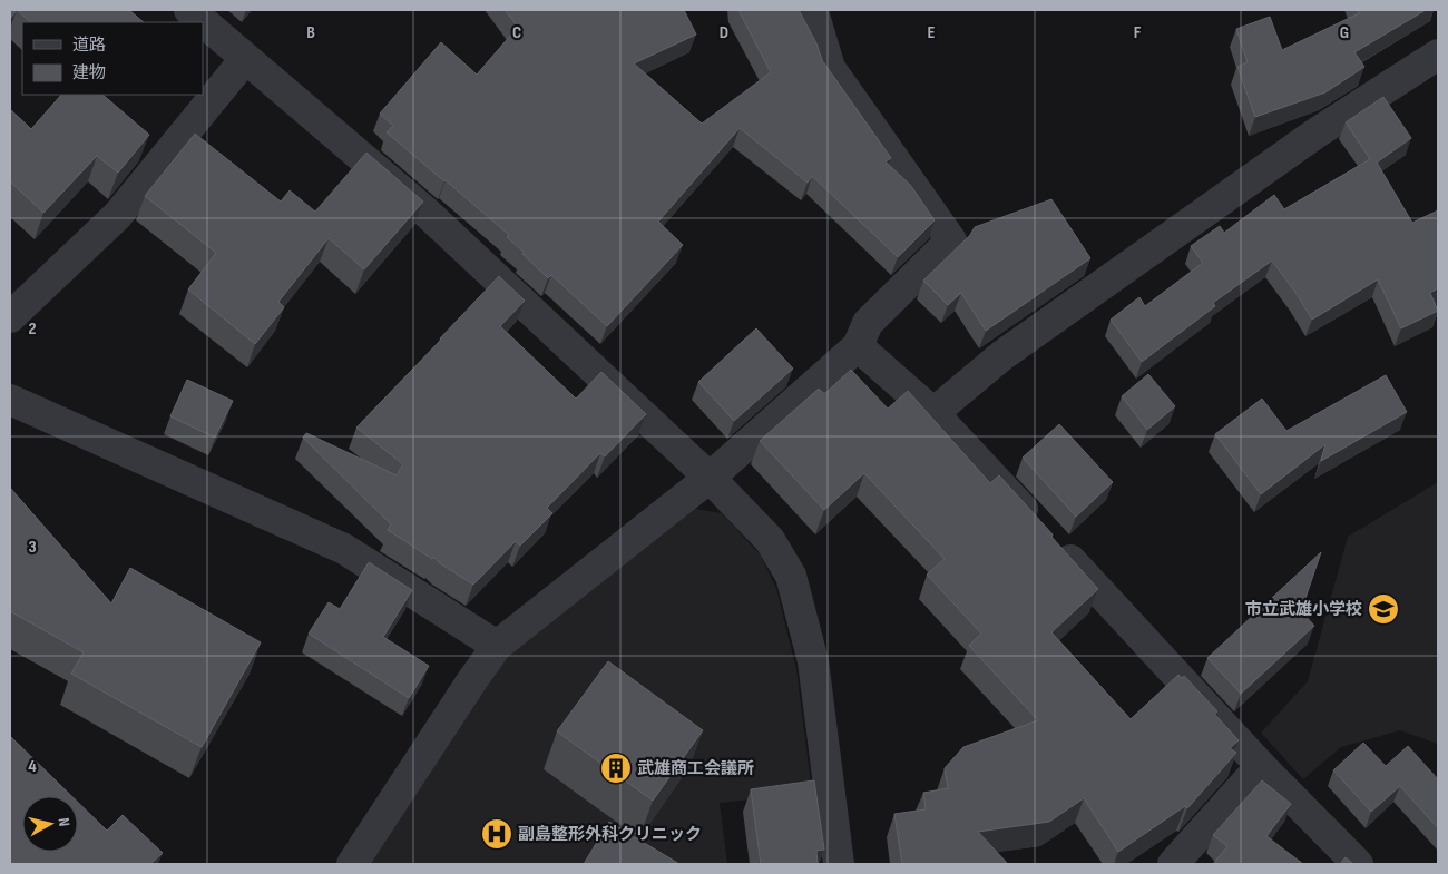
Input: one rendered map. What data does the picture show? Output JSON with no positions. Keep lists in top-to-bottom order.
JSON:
{
  "places": {
    "school or university": ["市立武雄小学校"],
    "building": ["武雄商工会議所"],
    "hospital": ["副島整形外科クリニック"]
  },
  "legend": ["道路", "建物"],
  "north": "right",
  "grid": {
    "columns": [
      "B",
      "C",
      "D",
      "E",
      "F",
      "G"
    ],
    "rows": ["2", "3", "4"]
  }
}
